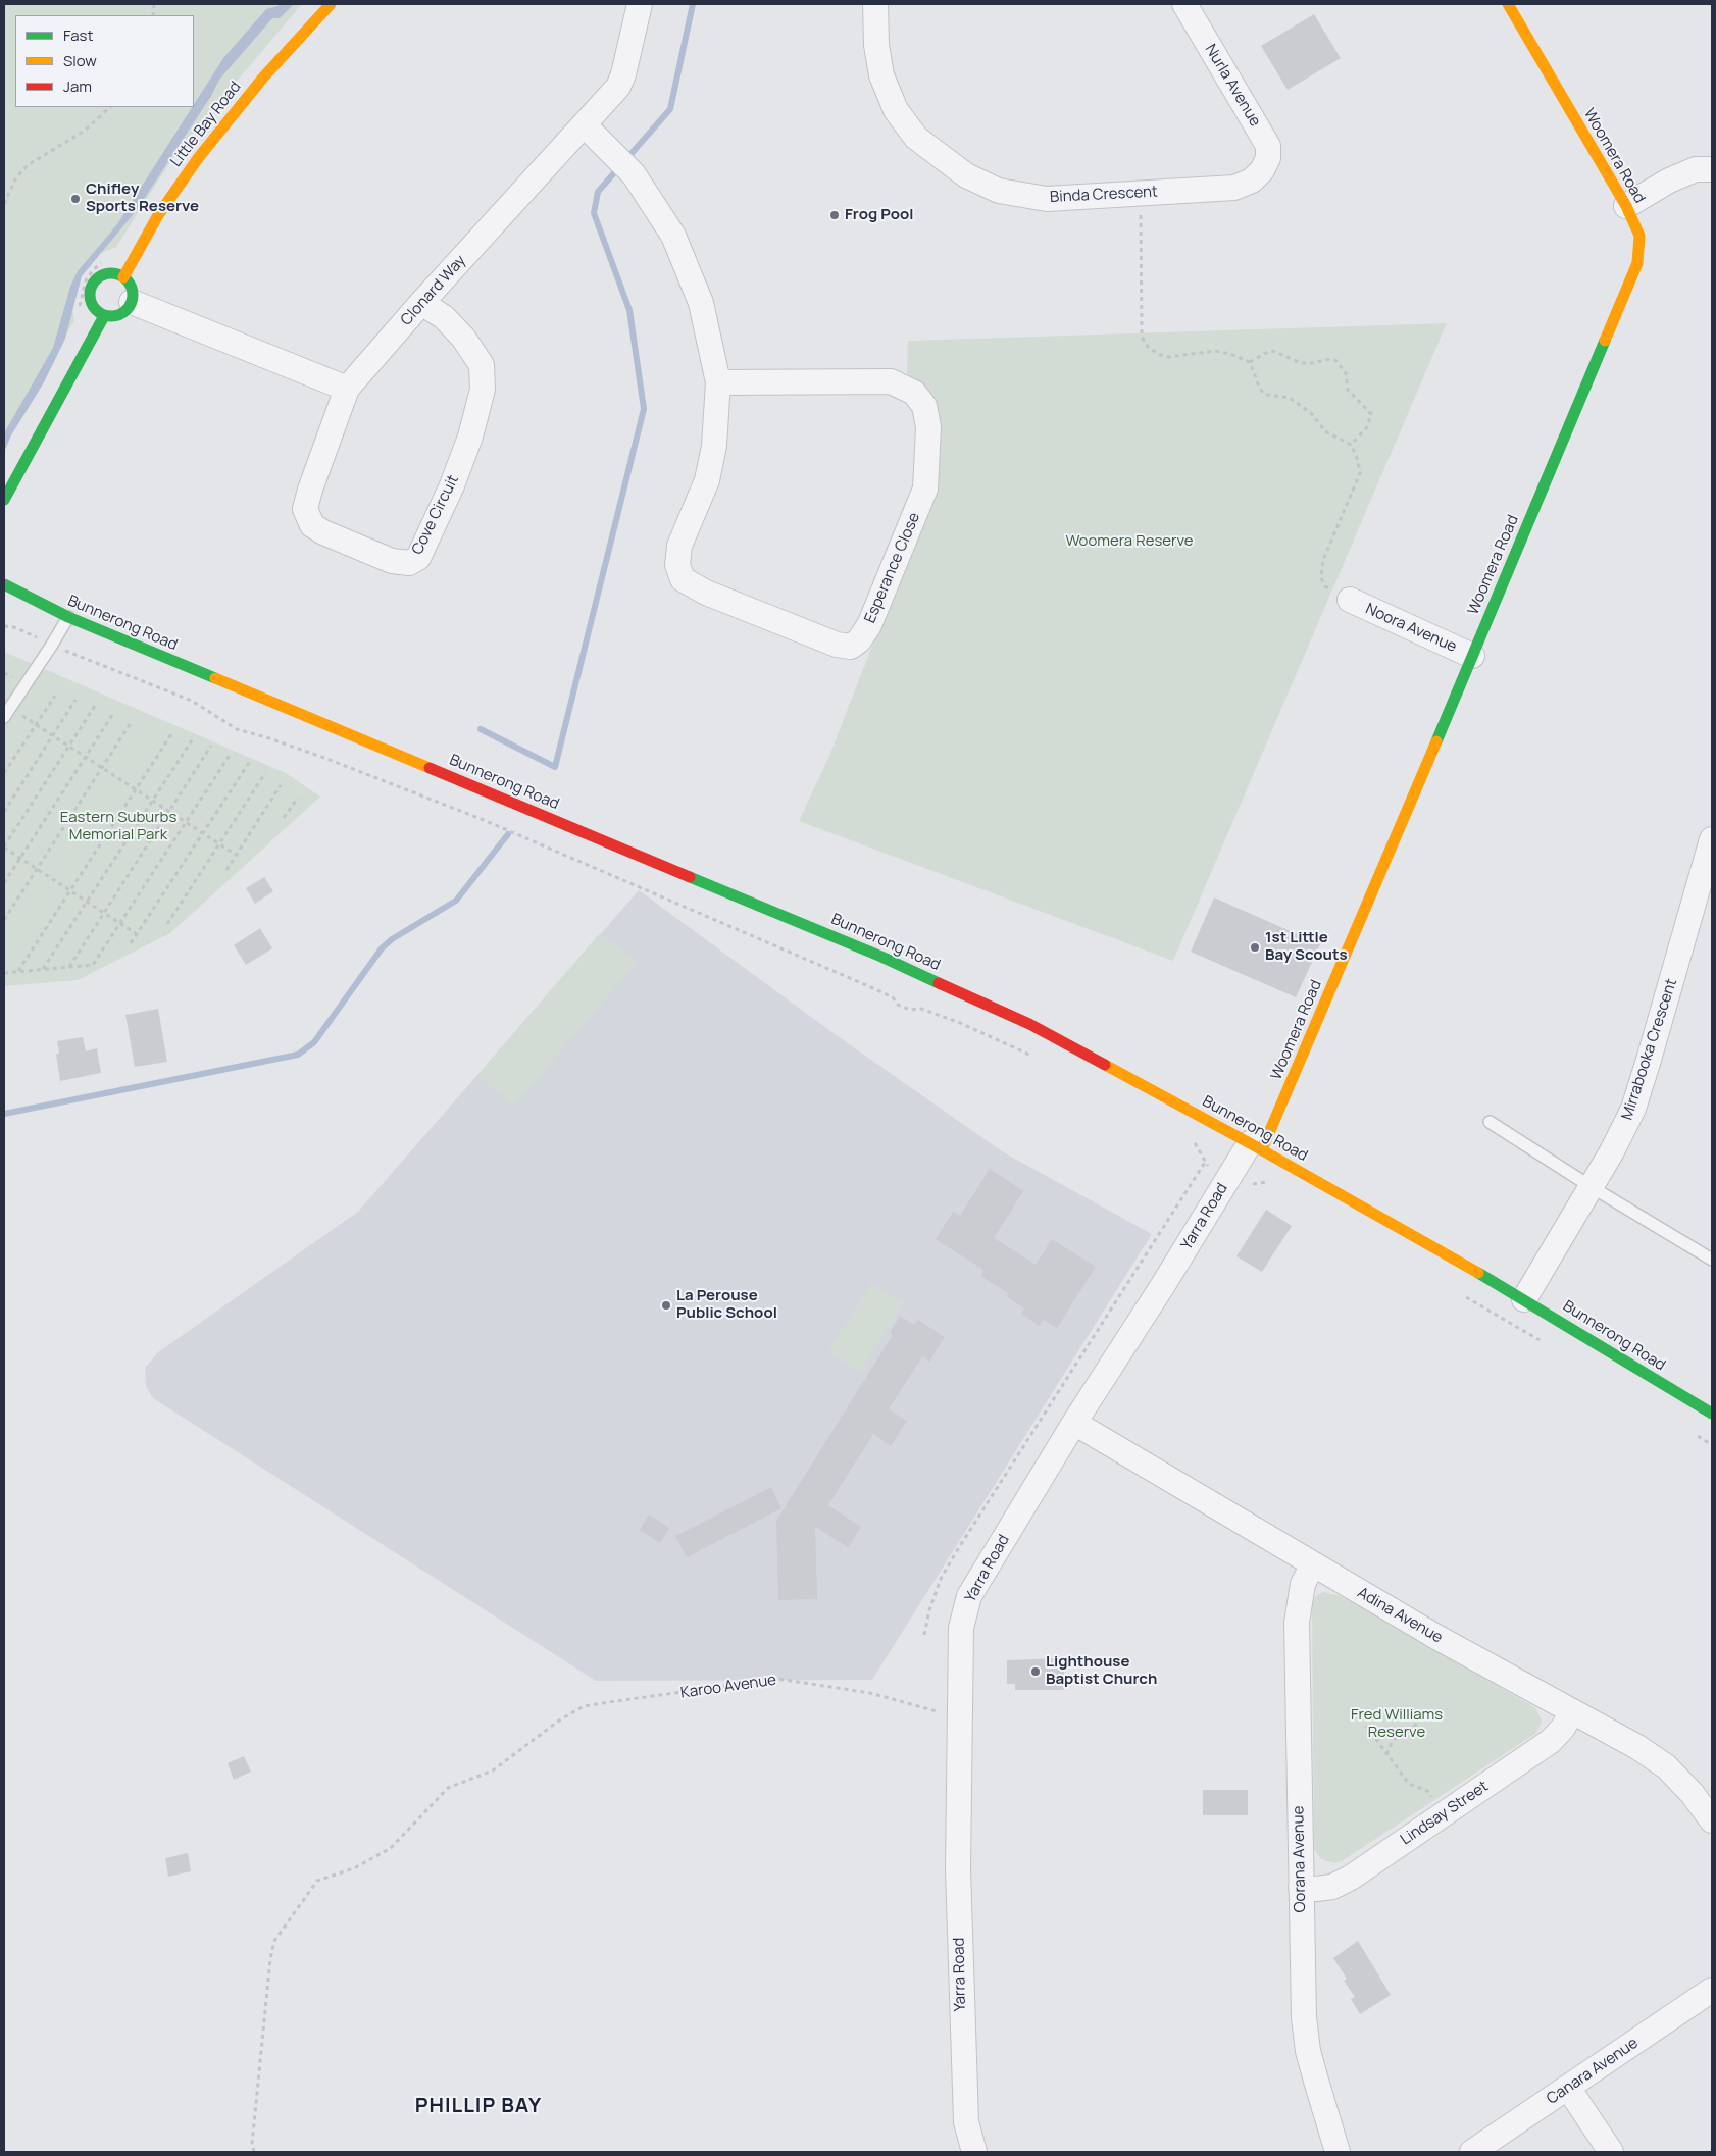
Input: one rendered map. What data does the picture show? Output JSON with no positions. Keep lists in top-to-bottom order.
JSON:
{
  "streets": {
    "street": [
      "Nurla Avenue",
      "Little Bay Road",
      "Woomera Road",
      "Binda Crescent",
      "Clonard Way",
      "Cove Circuit",
      "Esperance Close",
      "Bunnerong Road",
      "Noora Avenue",
      "Mirrabooka Crescent",
      "Yarra Road",
      "Adina Avenue",
      "Lindsay Street",
      "Oorana Avenue",
      "Canara Avenue"
    ],
    "path": ["Karoo Avenue"]
  },
  "crossings": [
    ["Nurla Avenue", "Binda Crescent"],
    ["Woomera Road", "Bunnerong Road"],
    ["Woomera Road", "Noora Avenue"],
    ["Woomera Road", "Yarra Road"],
    ["Clonard Way", "Cove Circuit"],
    ["Clonard Way", "Esperance Close"],
    ["Bunnerong Road", "Mirrabooka Crescent"],
    ["Bunnerong Road", "Yarra Road"],
    ["Yarra Road", "Adina Avenue"],
    ["Yarra Road", "Karoo Avenue"],
    ["Adina Avenue", "Lindsay Street"],
    ["Adina Avenue", "Oorana Avenue"],
    ["Lindsay Street", "Oorana Avenue"]
  ],
  "districts": ["PHILLIP BAY"],
  "parks": ["Woomera Reserve", "Eastern Suburbs Memorial Park", "Fred Williams Reserve"],
  "places": [
    "Chifley Sports Reserve",
    "Frog Pool",
    "1st Little Bay Scouts",
    "La Perouse Public School",
    "Lighthouse Baptist Church"
  ],
  "legend": ["Fast", "Slow", "Jam"]
}
